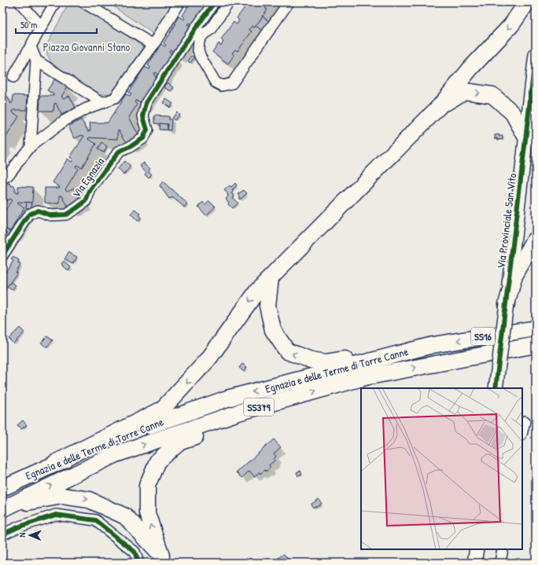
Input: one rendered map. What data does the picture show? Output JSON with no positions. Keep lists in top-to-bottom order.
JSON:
{
  "streets": {
    "highway": ["SS16", "Egnazia e delle Terme di Torre Canne", "SS379"],
    "main road": ["Via Provinciale San Vito"],
    "street": ["Via Egnazia"]
  },
  "parks": ["Piazza Giovanni Stano"],
  "scale_bar": "50 m",
  "north": "left"
}
